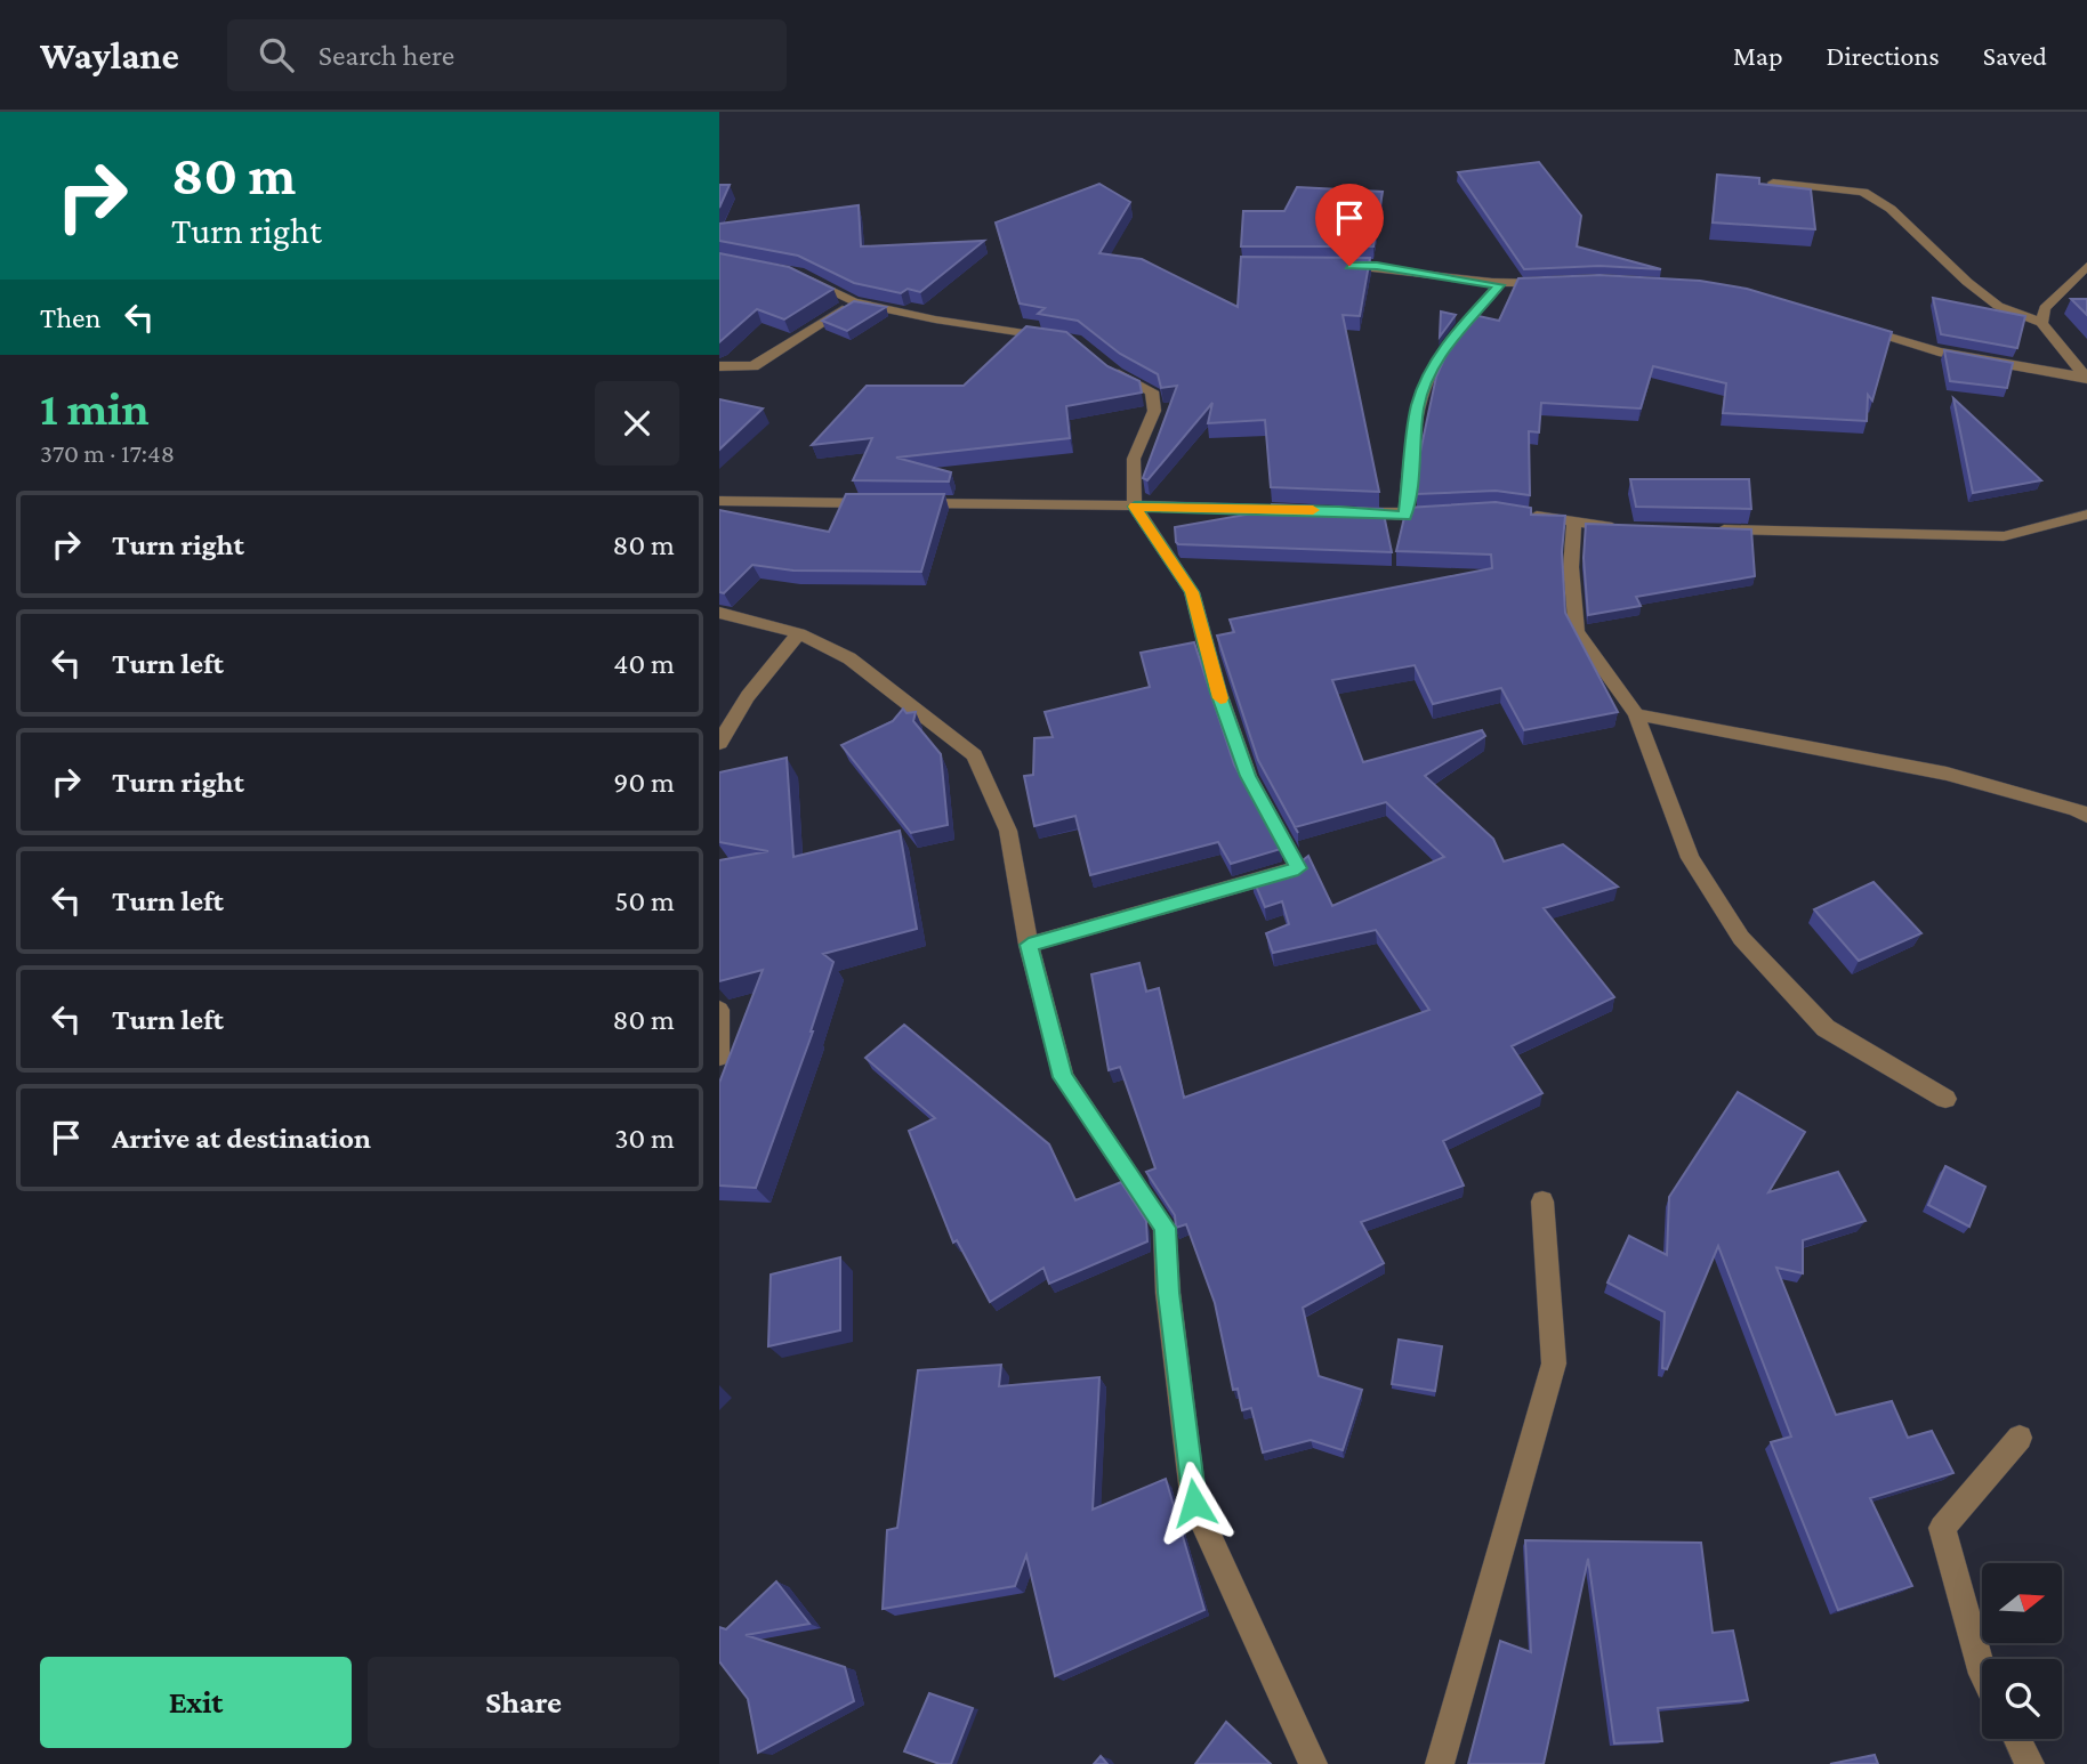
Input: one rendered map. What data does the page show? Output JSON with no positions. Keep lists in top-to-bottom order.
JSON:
{
  "north": "right",
  "page": {
    "header": "Waylane",
    "search": "Search here",
    "nav": ["Map", "Directions", "Saved"],
    "turn": ["80 m", "Turn right"],
    "then": "Then",
    "heading": ["1 min", "370 m · 17:48"],
    "list": [
      {
        "name": "Turn right",
        "value": "80 m"
      },
      {
        "name": "Turn left",
        "value": "40 m"
      },
      {
        "name": "Turn right",
        "value": "90 m"
      },
      {
        "name": "Turn left",
        "value": "50 m"
      },
      {
        "name": "Turn left",
        "value": "80 m"
      },
      {
        "name": "Arrive at destination",
        "value": "30 m"
      }
    ],
    "buttons": ["Exit", "Share"]
  }
}
